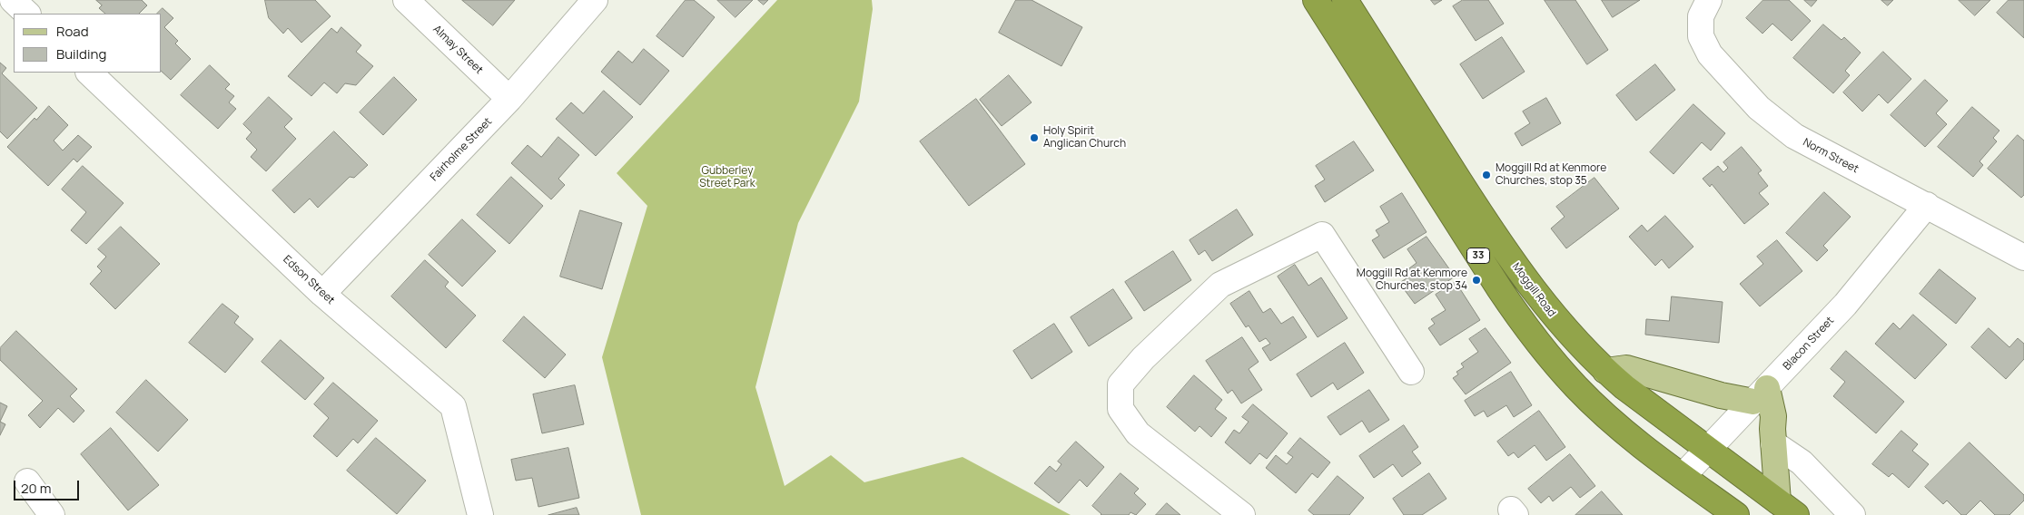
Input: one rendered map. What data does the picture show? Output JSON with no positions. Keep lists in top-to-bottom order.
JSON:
{
  "streets": {
    "highway": ["33", "Moggill Road"],
    "street": [
      "Almay Street",
      "Fairholme Street",
      "Norm Street",
      "Edson Street",
      "Blacon Street"
    ]
  },
  "crossings": [
    ["Almay Street", "Fairholme Street"],
    ["Fairholme Street", "Edson Street"],
    ["Norm Street", "Blacon Street"],
    ["33", "Blacon Street"],
    ["Moggill Road", "Blacon Street"]
  ],
  "parks": ["Gubberley Street Park"],
  "places": ["Holy Spirit Anglican Church", "Moggill Rd at Kenmore Churches, stop 35", "Moggill Rd at Kenmore Churches, stop 34"],
  "legend": ["Road", "Building"],
  "scale_bar": "20 m"
}
